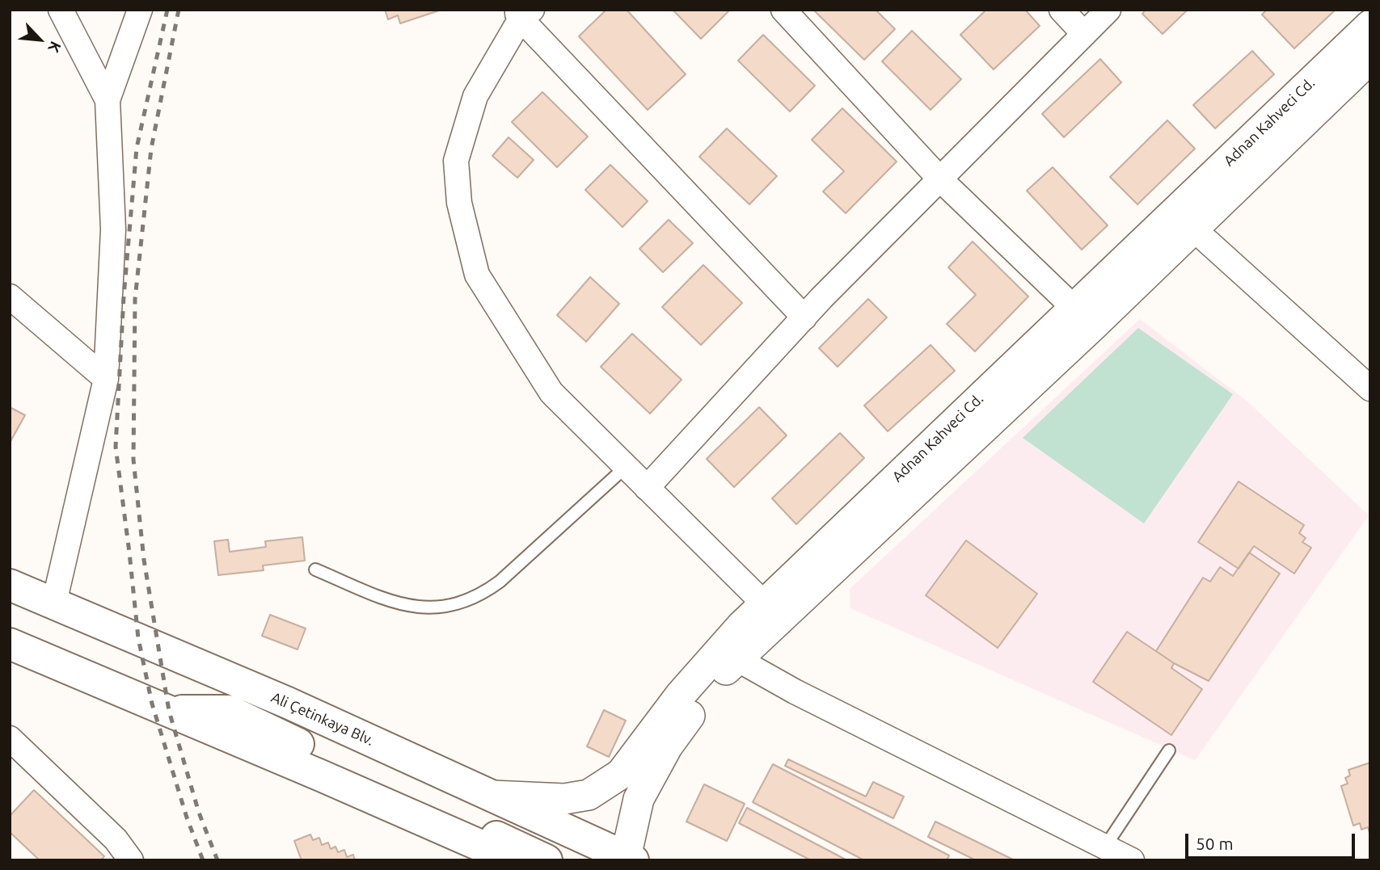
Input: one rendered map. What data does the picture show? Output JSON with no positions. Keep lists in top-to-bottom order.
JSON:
{
  "streets": {
    "main road": ["Ali Çetinkaya Blv."],
    "street": ["Adnan Kahveci Cd."]
  },
  "crossings": [
    ["Adnan Kahveci Cd.", "Ali Çetinkaya Blv."]
  ],
  "scale_bar": "50 m",
  "north": "bottom right"
}
